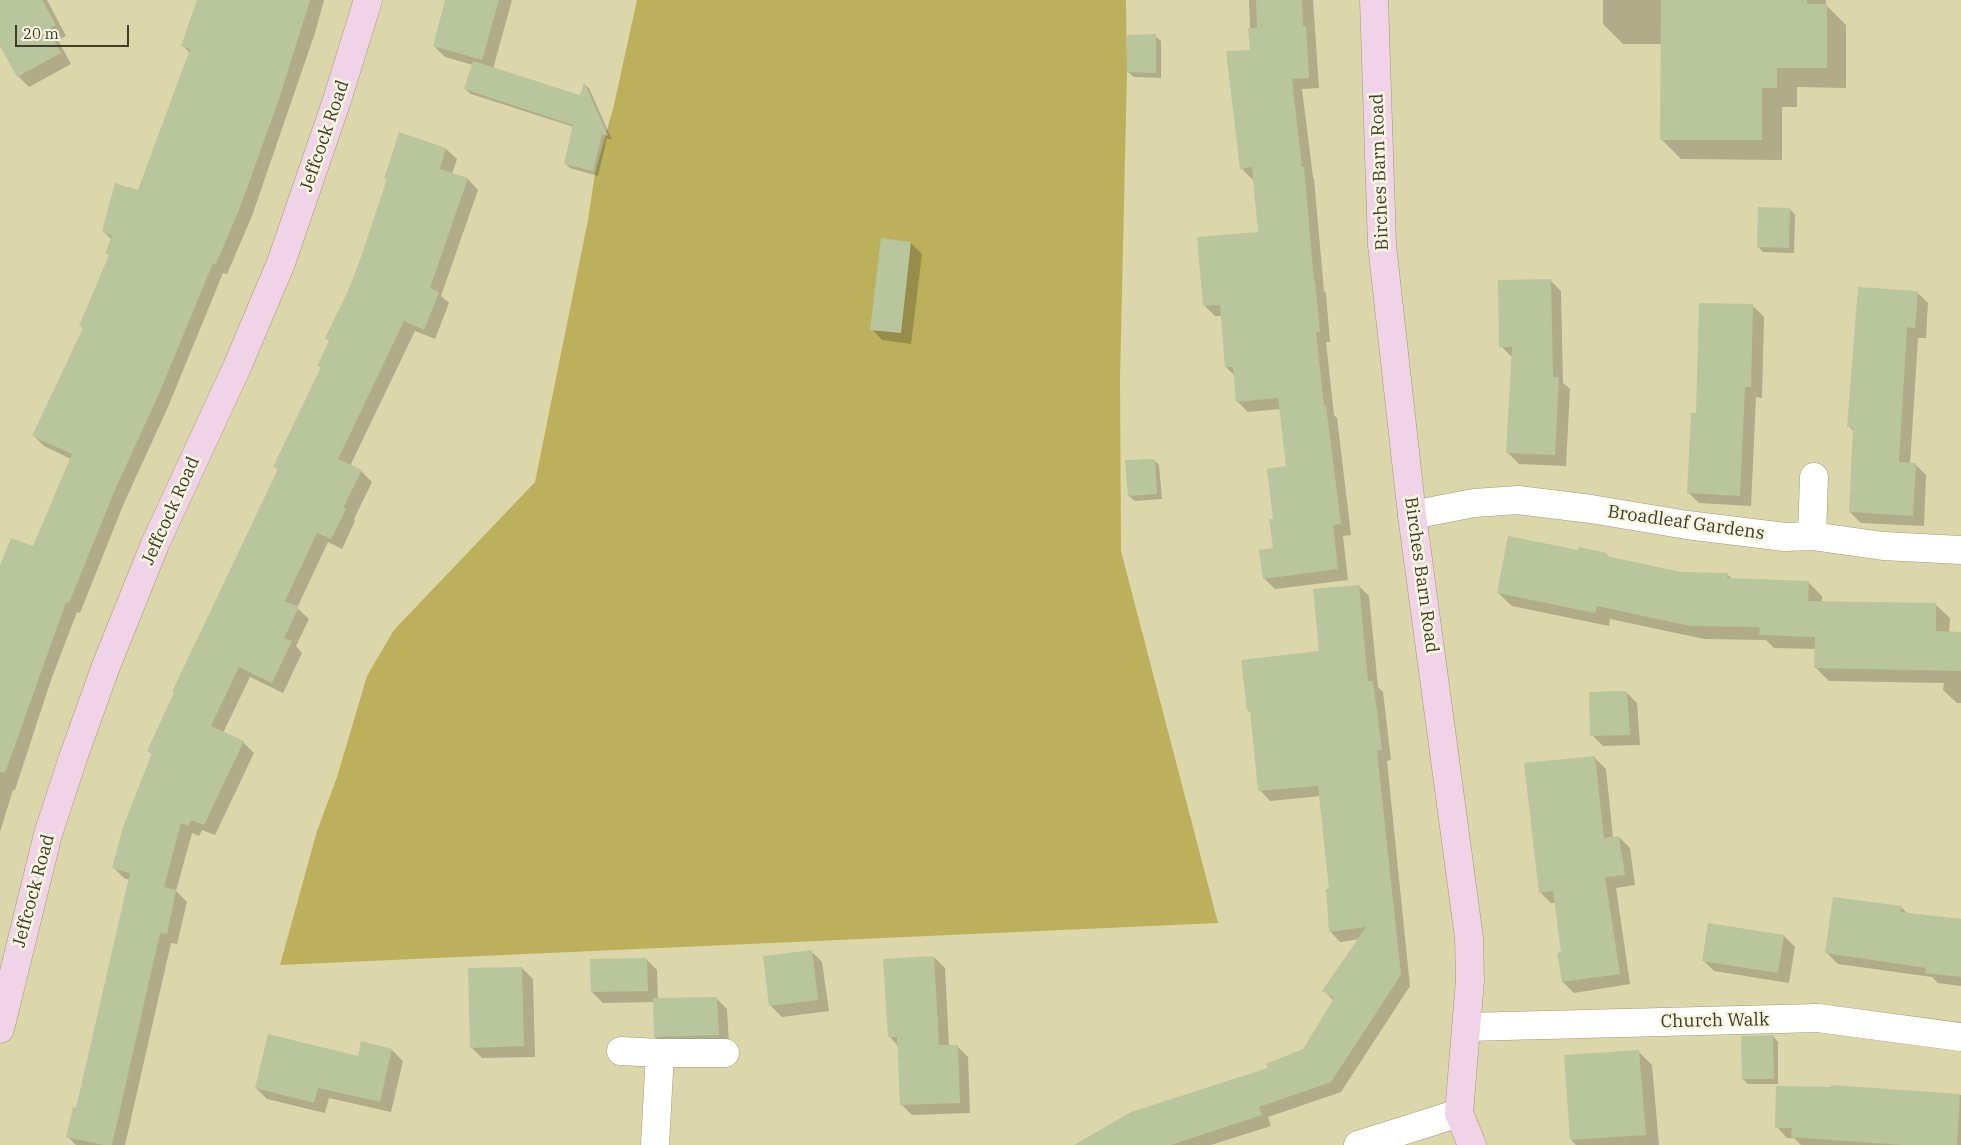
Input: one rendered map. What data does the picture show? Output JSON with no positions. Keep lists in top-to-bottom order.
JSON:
{
  "streets": {
    "main road": ["Jeffcock Road", "Birches Barn Road"],
    "street": ["Broadleaf Gardens", "Church Walk"]
  },
  "crossings": [
    ["Birches Barn Road", "Broadleaf Gardens"],
    ["Birches Barn Road", "Church Walk"]
  ],
  "scale_bar": "20 m"
}
